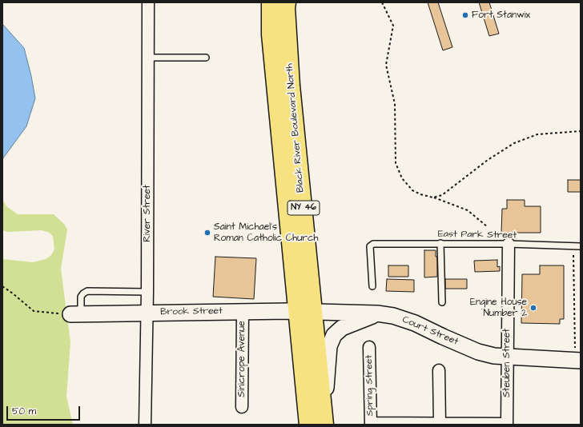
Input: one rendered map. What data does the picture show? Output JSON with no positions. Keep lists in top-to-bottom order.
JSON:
{
  "streets": {
    "main road": ["Black River Boulevard North", "NY 46"],
    "street": [
      "River Street",
      "Brook Street",
      "Court Street",
      "Sinicrope Avenue",
      "Steuben Street",
      "Spring Street"
    ],
    "lane": ["East Park Street"]
  },
  "crossings": [
    ["Black River Boulevard North", "Brook Street"],
    ["Black River Boulevard North", "Court Street"],
    ["River Street", "Brook Street"],
    ["East Park Street", "Steuben Street"],
    ["Brook Street", "Court Street"],
    ["Brook Street", "Sinicrope Avenue"],
    ["Court Street", "Steuben Street"]
  ],
  "places": ["Fort Stanwix", "Saint Michael's Roman Catholic Church", "Engine House Number 2"],
  "scale_bar": "50 m"
}
